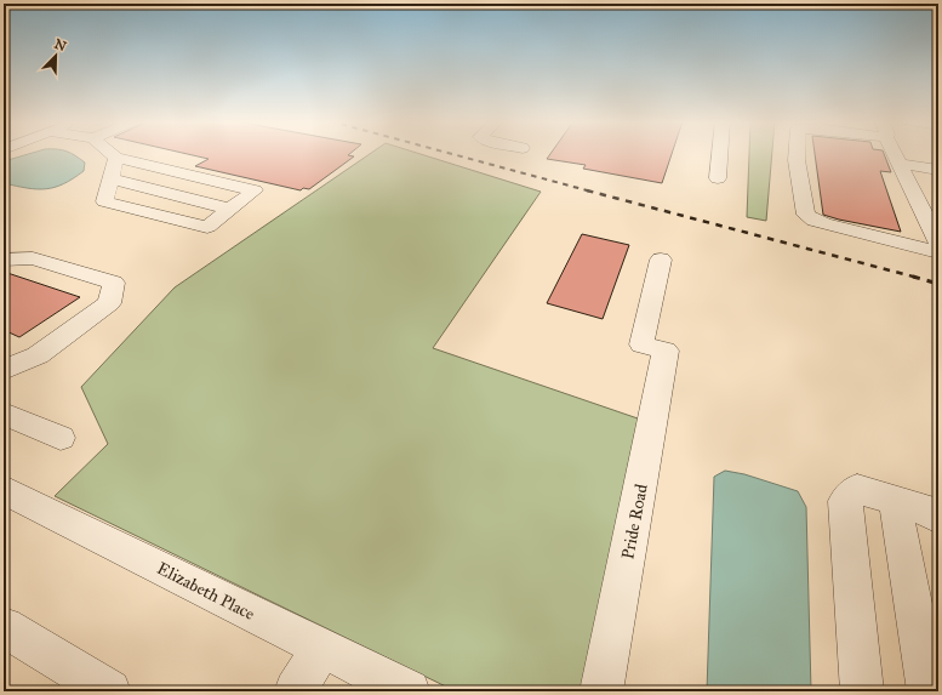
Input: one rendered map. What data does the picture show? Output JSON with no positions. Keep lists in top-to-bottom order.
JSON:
{
  "streets": {
    "street": ["Pride Road", "Elizabeth Place"]
  },
  "north": "top right"
}
